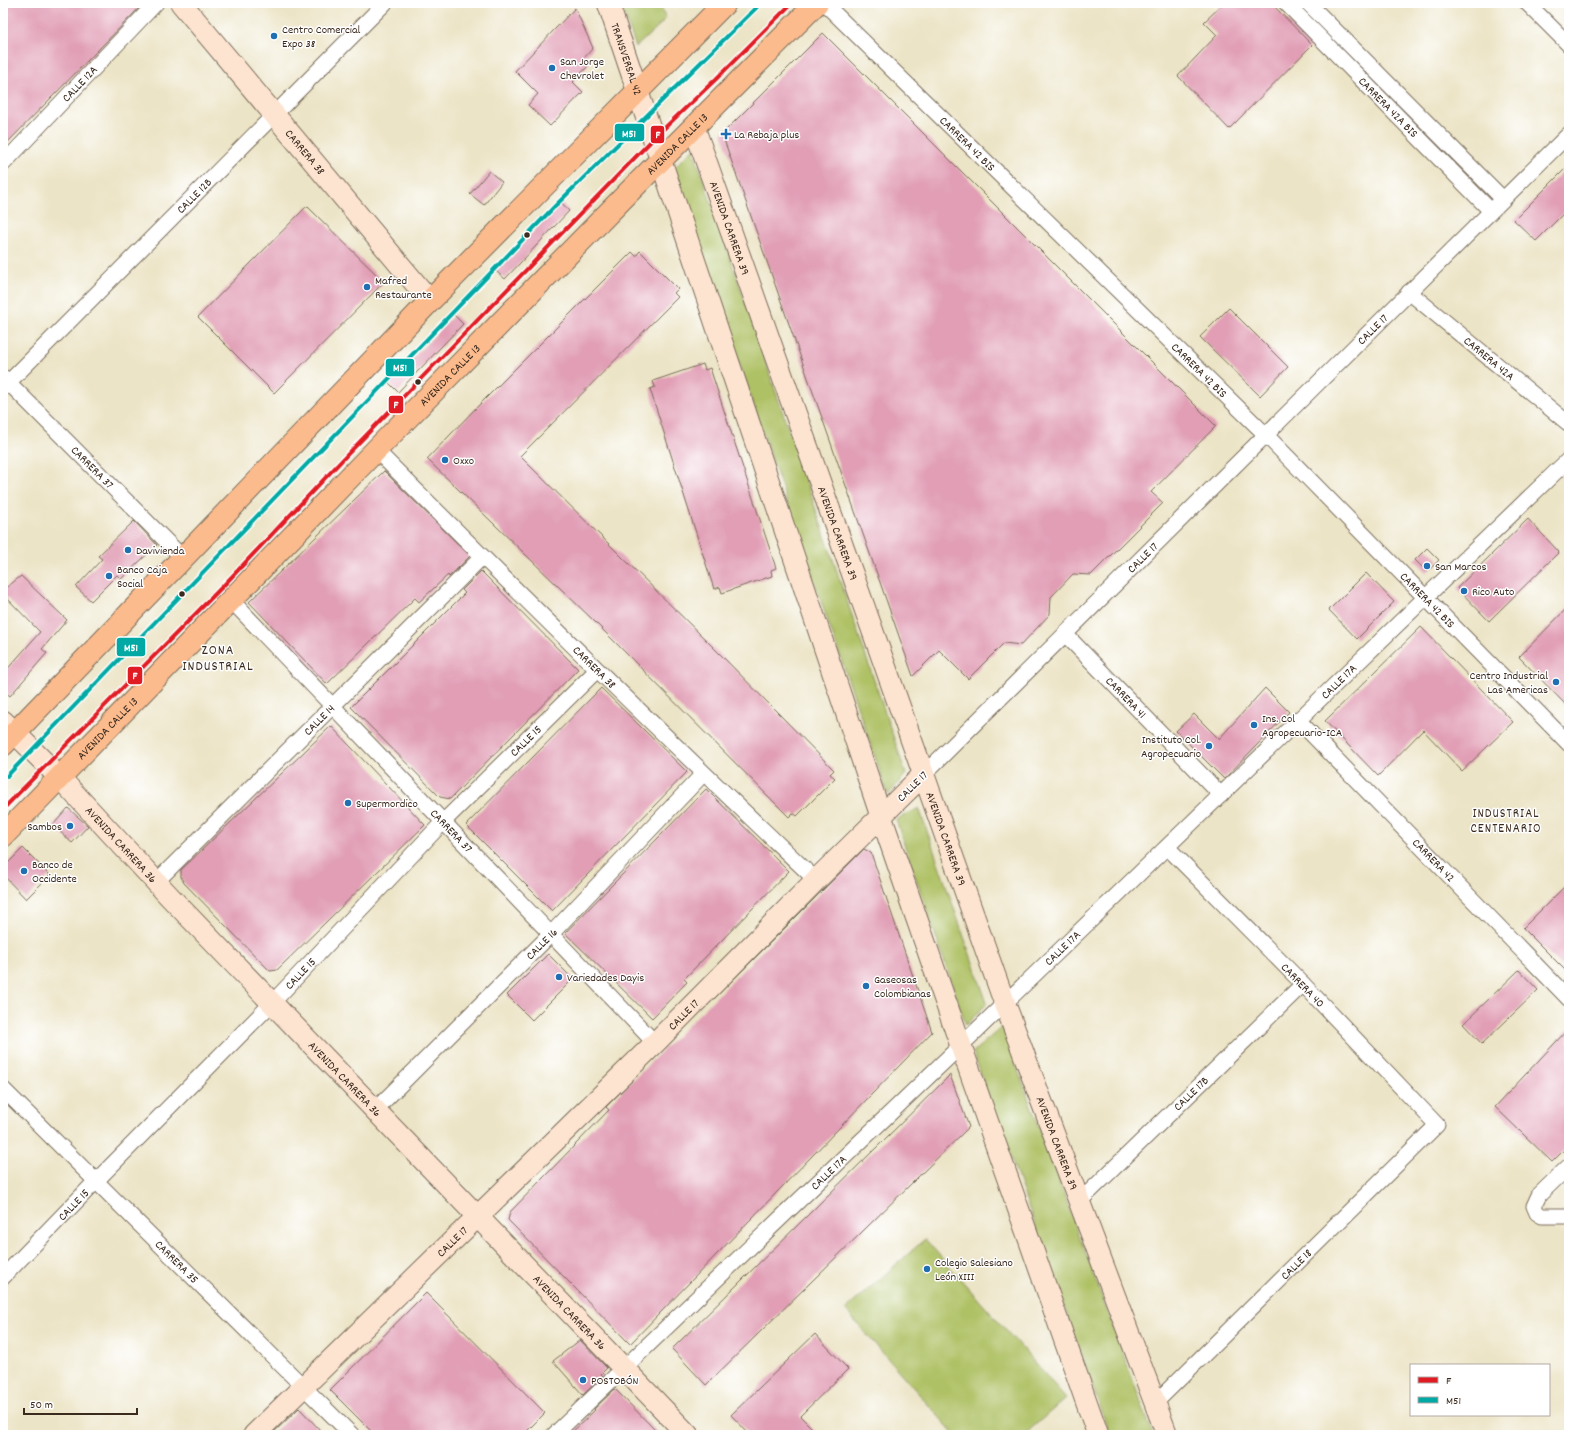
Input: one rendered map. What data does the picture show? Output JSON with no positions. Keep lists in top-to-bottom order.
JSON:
{
  "streets": {
    "main road": ["AVENIDA CALLE 13"],
    "street": [
      "TRANSVERSAL 42",
      "CALLE 12A",
      "CARRERA 42A BIS",
      "CARRERA 42 BIS",
      "CARRERA 38",
      "CALLE 12B",
      "AVENIDA CARRERA 39",
      "CALLE 17",
      "CARRERA 42A",
      "CARRERA 37",
      "CALLE 17A",
      "CARRERA 41",
      "CALLE 14",
      "CALLE 15",
      "AVENIDA CARRERA 36",
      "CARRERA 42",
      "CALLE 16",
      "CARRERA 40",
      "CALLE 17B",
      "CARRERA 35",
      "CALLE 18"
    ]
  },
  "crossings": [
    ["TRANSVERSAL 42", "AVENIDA CALLE 13"],
    ["CARRERA 42A BIS", "CALLE 17"],
    ["AVENIDA CALLE 13", "CARRERA 38"],
    ["AVENIDA CALLE 13", "AVENIDA CARRERA 39"],
    ["AVENIDA CALLE 13", "CARRERA 37"],
    ["AVENIDA CALLE 13", "AVENIDA CARRERA 36"],
    ["CARRERA 42 BIS", "CALLE 17"],
    ["CARRERA 42 BIS", "CALLE 17A"],
    ["CARRERA 38", "CALLE 12B"],
    ["CARRERA 38", "CALLE 17"],
    ["CARRERA 38", "CALLE 14"],
    ["CARRERA 38", "CALLE 15"],
    ["CARRERA 38", "CALLE 16"],
    ["CALLE 12B", "CARRERA 37"],
    ["AVENIDA CARRERA 39", "CALLE 17"],
    ["AVENIDA CARRERA 39", "CALLE 17A"],
    ["AVENIDA CARRERA 39", "CALLE 17B"],
    ["AVENIDA CARRERA 39", "CALLE 18"],
    ["CALLE 17", "CARRERA 42A"],
    ["CALLE 17", "CARRERA 37"],
    ["CALLE 17", "CARRERA 41"],
    ["CALLE 17", "AVENIDA CARRERA 36"],
    ["CALLE 17", "CARRERA 35"],
    ["CARRERA 37", "CALLE 14"],
    ["CARRERA 37", "CALLE 15"],
    ["CARRERA 37", "CALLE 16"],
    ["CALLE 17A", "CARRERA 41"],
    ["CALLE 17A", "AVENIDA CARRERA 36"],
    ["CALLE 17A", "CARRERA 42"],
    ["CALLE 17A", "CARRERA 40"],
    ["CALLE 14", "AVENIDA CARRERA 36"],
    ["CALLE 15", "AVENIDA CARRERA 36"],
    ["CALLE 15", "CARRERA 35"],
    ["AVENIDA CARRERA 36", "CALLE 16"],
    ["CARRERA 40", "CALLE 17B"],
    ["CARRERA 40", "CALLE 18"]
  ],
  "districts": ["ZONA INDUSTRIAL", "INDUSTRIAL CENTENARIO"],
  "places": {
    "other": [
      "Centro Comercial Expo 38",
      "San Jorge Chevrolet",
      "Mafred Restaurante",
      "Oxxo",
      "Davivienda",
      "San Marcos",
      "Banco Caja Social",
      "Rico Auto",
      "Centro Industrial Las Americas",
      "Ins. Col Agropecuario-ICA",
      "Instituto Col. Agropecuario",
      "Supermordico",
      "Sambos",
      "Banco de Occidente",
      "Variedades Dayis",
      "Gaseosas Colombianas",
      "Colegio Salesiano León XIII",
      "POSTOBÓN"
    ],
    "health": ["La Rebaja plus"]
  },
  "lines": ["transit line F", "transit line M51"],
  "legend": ["F", "M51"],
  "scale_bar": "50 m"
}
